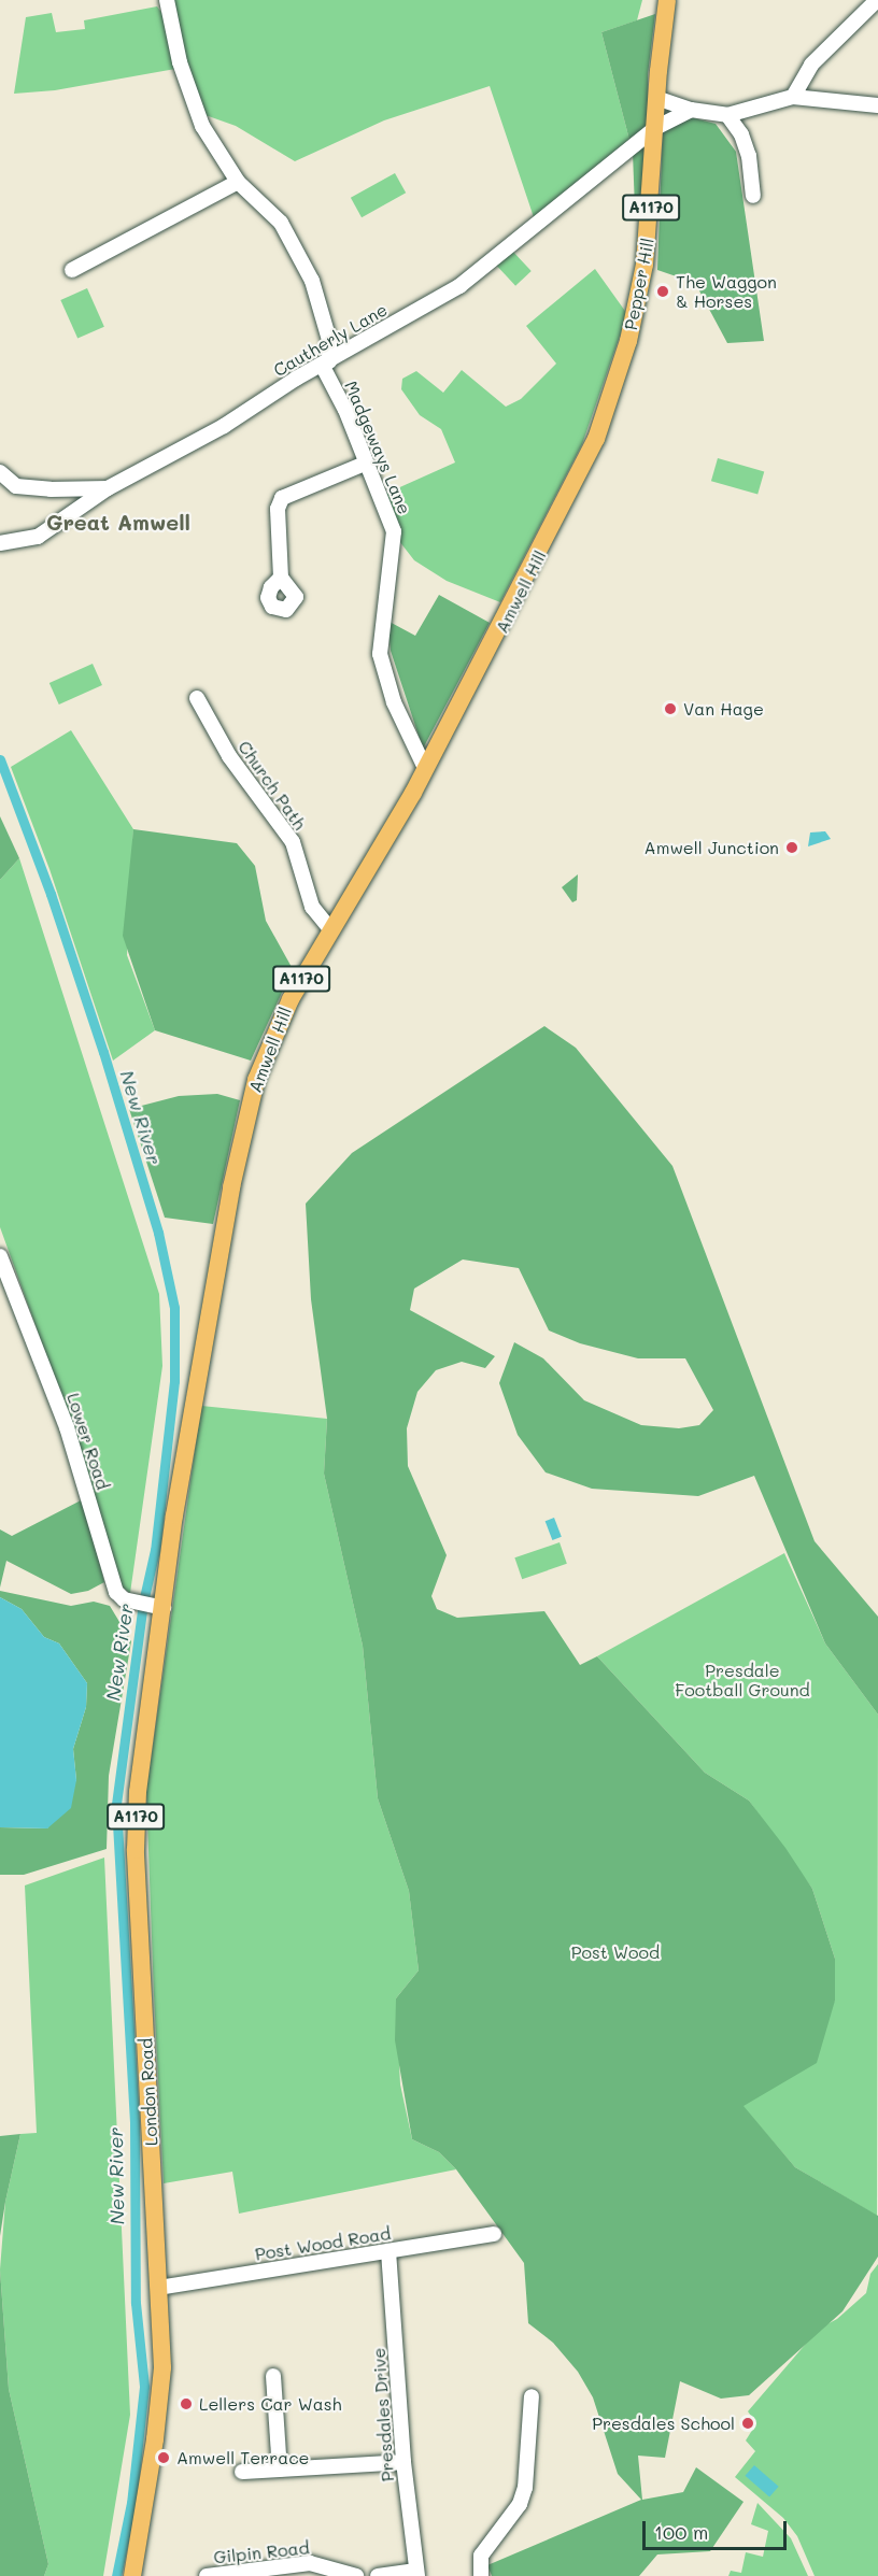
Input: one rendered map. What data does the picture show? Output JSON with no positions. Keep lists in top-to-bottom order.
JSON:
{
  "streets": {
    "main road": [
      "A1170",
      "Pepper Hill",
      "Amwell Hill",
      "London Road"
    ],
    "street": [
      "Cautherly Lane",
      "Madgeways Lane",
      "Church Path",
      "Lower Road",
      "Post Wood Road",
      "Presdales Drive",
      "Gilpin Road"
    ]
  },
  "crossings": [
    ["Pepper Hill", "Cautherly Lane"],
    ["Pepper Hill", "Amwell Hill"],
    ["Cautherly Lane", "Madgeways Lane"],
    ["Madgeways Lane", "Amwell Hill"],
    ["Amwell Hill", "Church Path"],
    ["Amwell Hill", "Lower Road"],
    ["Amwell Hill", "London Road"],
    ["Lower Road", "London Road"],
    ["London Road", "Post Wood Road"],
    ["Post Wood Road", "Presdales Drive"]
  ],
  "districts": ["Great Amwell"],
  "water": ["New River"],
  "parks": ["Presdale Football Ground", "Post Wood"],
  "places": [
    "The Waggon & Horses",
    "Van Hage",
    "Amwell Junction",
    "Lellers Car Wash",
    "Presdales School",
    "Amwell Terrace"
  ],
  "scale_bar": "100 m"
}
